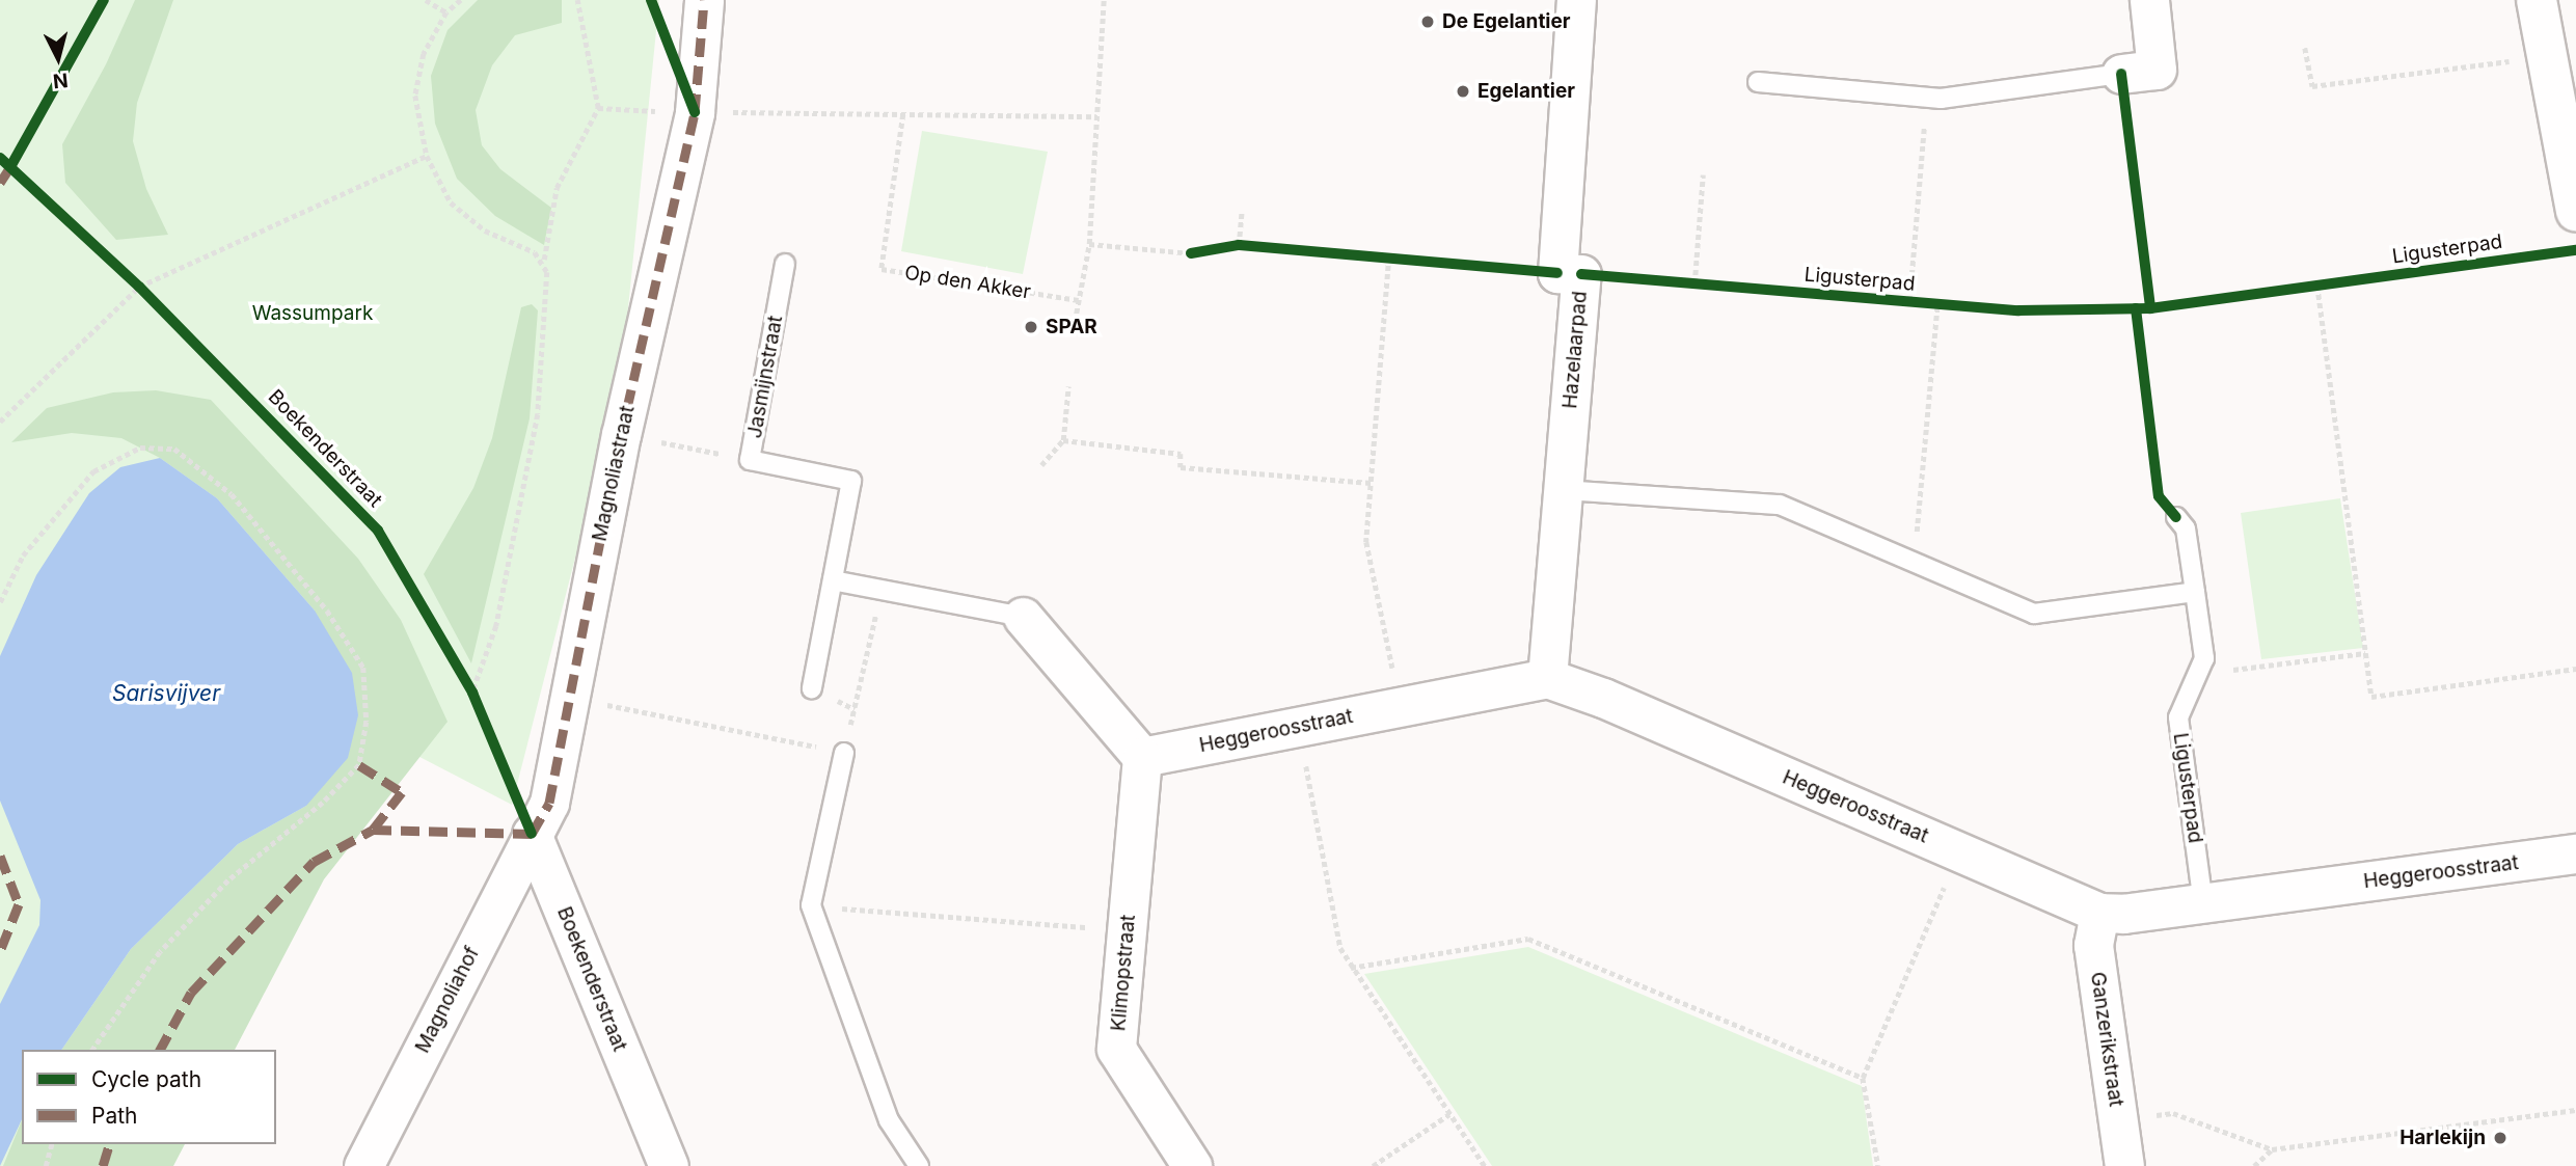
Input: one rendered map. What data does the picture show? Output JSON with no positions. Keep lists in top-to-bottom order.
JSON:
{
  "streets": {
    "street": [
      "Hazelaarpad",
      "Boekenderstraat",
      "Magnoliastraat",
      "Heggeroosstraat",
      "Klimopstraat",
      "Magnoliahof",
      "Ganzerikstraat"
    ],
    "lane": ["Ligusterpad", "Jasmijnstraat"],
    "path": ["Op den Akker"]
  },
  "crossings": [
    ["Ligusterpad", "Heggeroosstraat"],
    ["Hazelaarpad", "Heggeroosstraat"],
    ["Boekenderstraat", "Magnoliastraat"],
    ["Boekenderstraat", "Magnoliahof"],
    ["Magnoliastraat", "Magnoliahof"],
    ["Heggeroosstraat", "Klimopstraat"],
    ["Heggeroosstraat", "Ganzerikstraat"]
  ],
  "water": ["Sarisvijver"],
  "parks": ["Wassumpark"],
  "places": [
    "De Egelantier",
    "Egelantier",
    "SPAR",
    "Harlekijn"
  ],
  "legend": ["Cycle path", "Path"],
  "north": "bottom"
}
